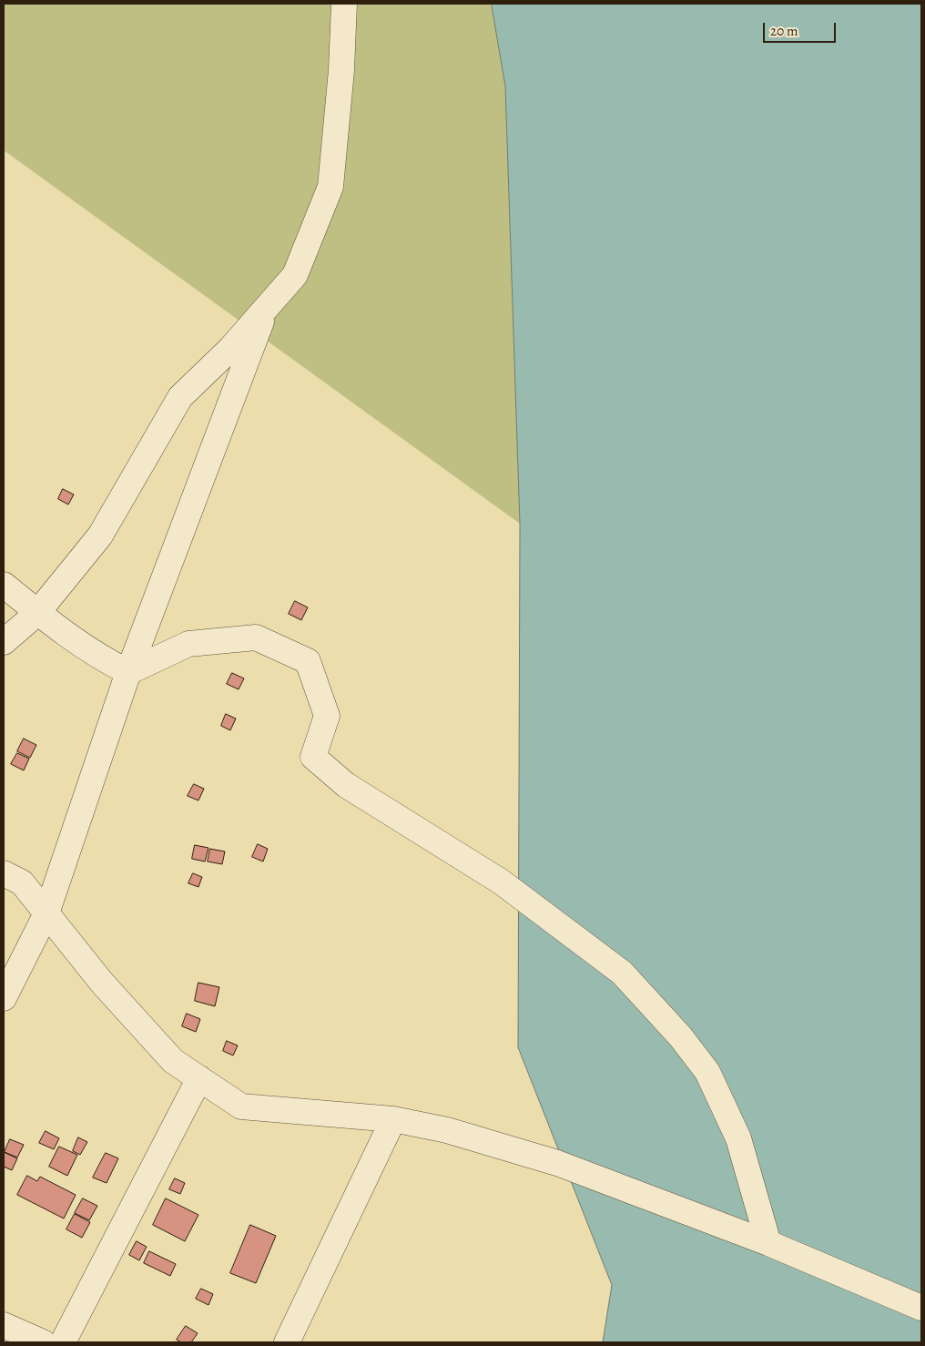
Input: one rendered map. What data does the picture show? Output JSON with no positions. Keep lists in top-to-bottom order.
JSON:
{
  "scale_bar": "20 m"
}
